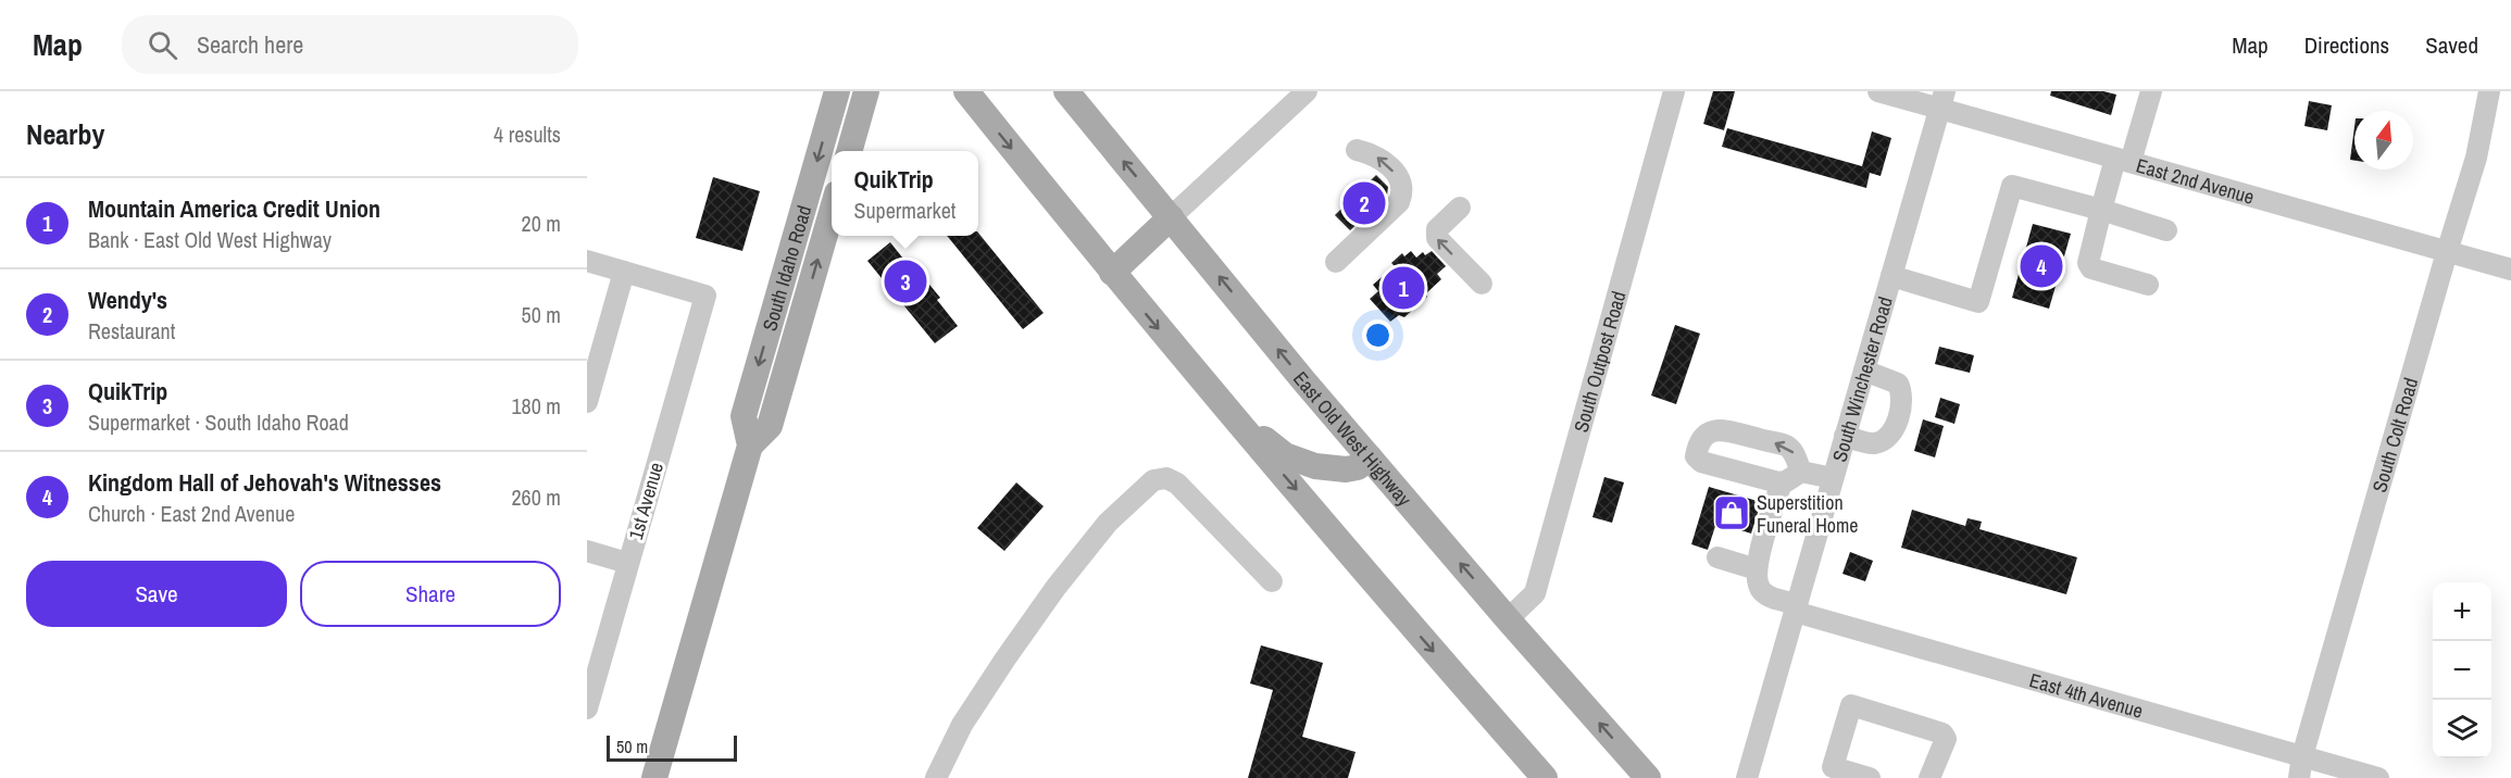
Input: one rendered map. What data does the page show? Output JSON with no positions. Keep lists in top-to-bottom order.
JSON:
{
  "streets": {
    "main road": ["South Idaho Road", "East Old West Highway"],
    "street": [
      "East 2nd Avenue",
      "South Outpost Road",
      "South Winchester Road",
      "South Colt Road",
      "1st Avenue",
      "East 4th Avenue"
    ]
  },
  "crossings": [
    ["East 2nd Avenue", "South Winchester Road"],
    ["East 2nd Avenue", "South Colt Road"],
    ["South Outpost Road", "East Old West Highway"],
    ["South Winchester Road", "East 4th Avenue"],
    ["South Colt Road", "East 4th Avenue"]
  ],
  "places": {
    "shop": ["Superstition Funeral Home"]
  },
  "scale_bar": "50 m",
  "north": "top",
  "page": {
    "header": "Map",
    "search": "Search here",
    "nav": ["Map", "Directions", "Saved"],
    "heading": ["Nearby", "4 results"],
    "popup": ["QuikTrip", "Supermarket"],
    "list": [
      {
        "mark": "1",
        "name": "Mountain America Credit Union",
        "note": "Bank · East Old West Highway",
        "value": "20 m"
      },
      {
        "mark": "2",
        "name": "Wendy's",
        "note": "Restaurant",
        "value": "50 m"
      },
      {
        "mark": "3",
        "name": "QuikTrip",
        "note": "Supermarket · South Idaho Road",
        "value": "180 m"
      },
      {
        "mark": "4",
        "name": "Kingdom Hall of Jehovah's Witnesses",
        "note": "Church · East 2nd Avenue",
        "value": "260 m"
      }
    ],
    "pins": [
      "2",
      "4",
      "3",
      "1"
    ],
    "buttons": ["Save", "Share"],
    "map_buttons": ["+", "−"],
    "scale": "50 m"
  }
}
